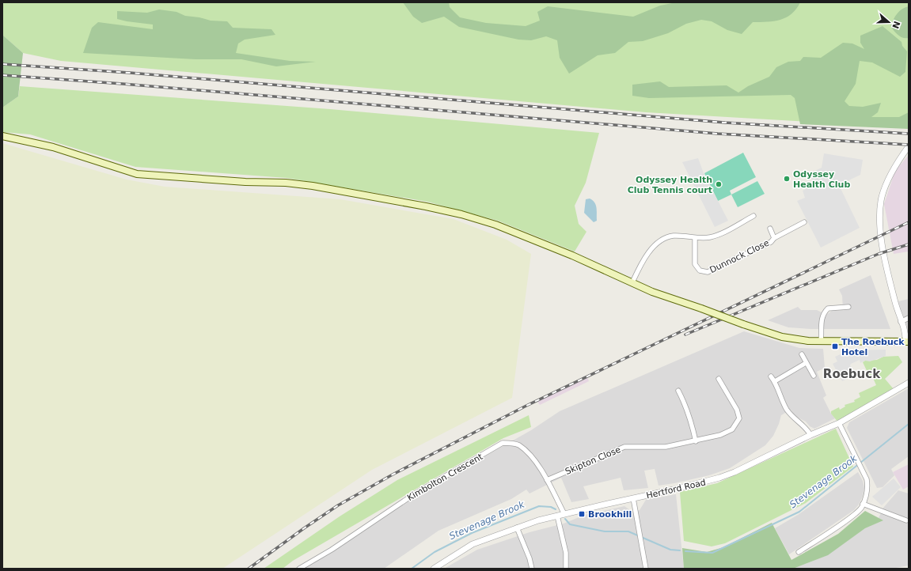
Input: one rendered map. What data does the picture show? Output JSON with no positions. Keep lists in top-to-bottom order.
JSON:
{
  "streets": {
    "street": [
      "Dunnock Close",
      "Skipton Close",
      "Kimbolton Crescent",
      "Hertford Road"
    ]
  },
  "crossings": [
    ["Skipton Close", "Kimbolton Crescent"],
    ["Kimbolton Crescent", "Hertford Road"]
  ],
  "districts": ["Roebuck"],
  "water": ["Stevenage Brook"],
  "places": {
    "other": ["Odyssey Health Club", "Odyssey Health Club Tennis court"],
    "transit": ["The Roebuck Hotel", "Brookhill"]
  },
  "north": "right"
}
